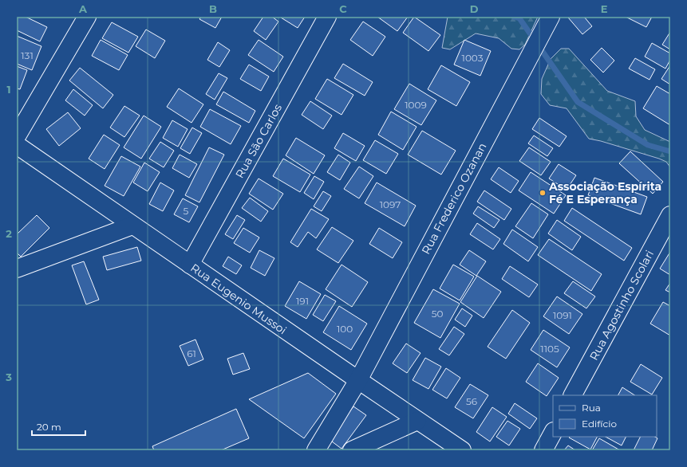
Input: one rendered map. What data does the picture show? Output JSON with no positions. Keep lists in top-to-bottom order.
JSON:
{
  "streets": {
    "street": [
      "Rua São Carlos",
      "Rua Frederico Ozanan",
      "Rua Eugenio Mussoi",
      "Rua Agostinho Scolari"
    ]
  },
  "crossings": [
    ["Rua São Carlos", "Rua Eugenio Mussoi"],
    ["Rua Frederico Ozanan", "Rua Eugenio Mussoi"]
  ],
  "places": ["Associação Espírita Fé E Esperança"],
  "house_numbers": [
    "131",
    "1003",
    "1009",
    "1097",
    "5",
    "191",
    "50",
    "1091",
    "100",
    "1105",
    "61",
    "56"
  ],
  "legend": ["Rua", "Edifício"],
  "scale_bar": "20 m",
  "grid": {
    "columns": [
      "A",
      "B",
      "C",
      "D",
      "E"
    ],
    "rows": ["1", "2", "3"]
  }
}
